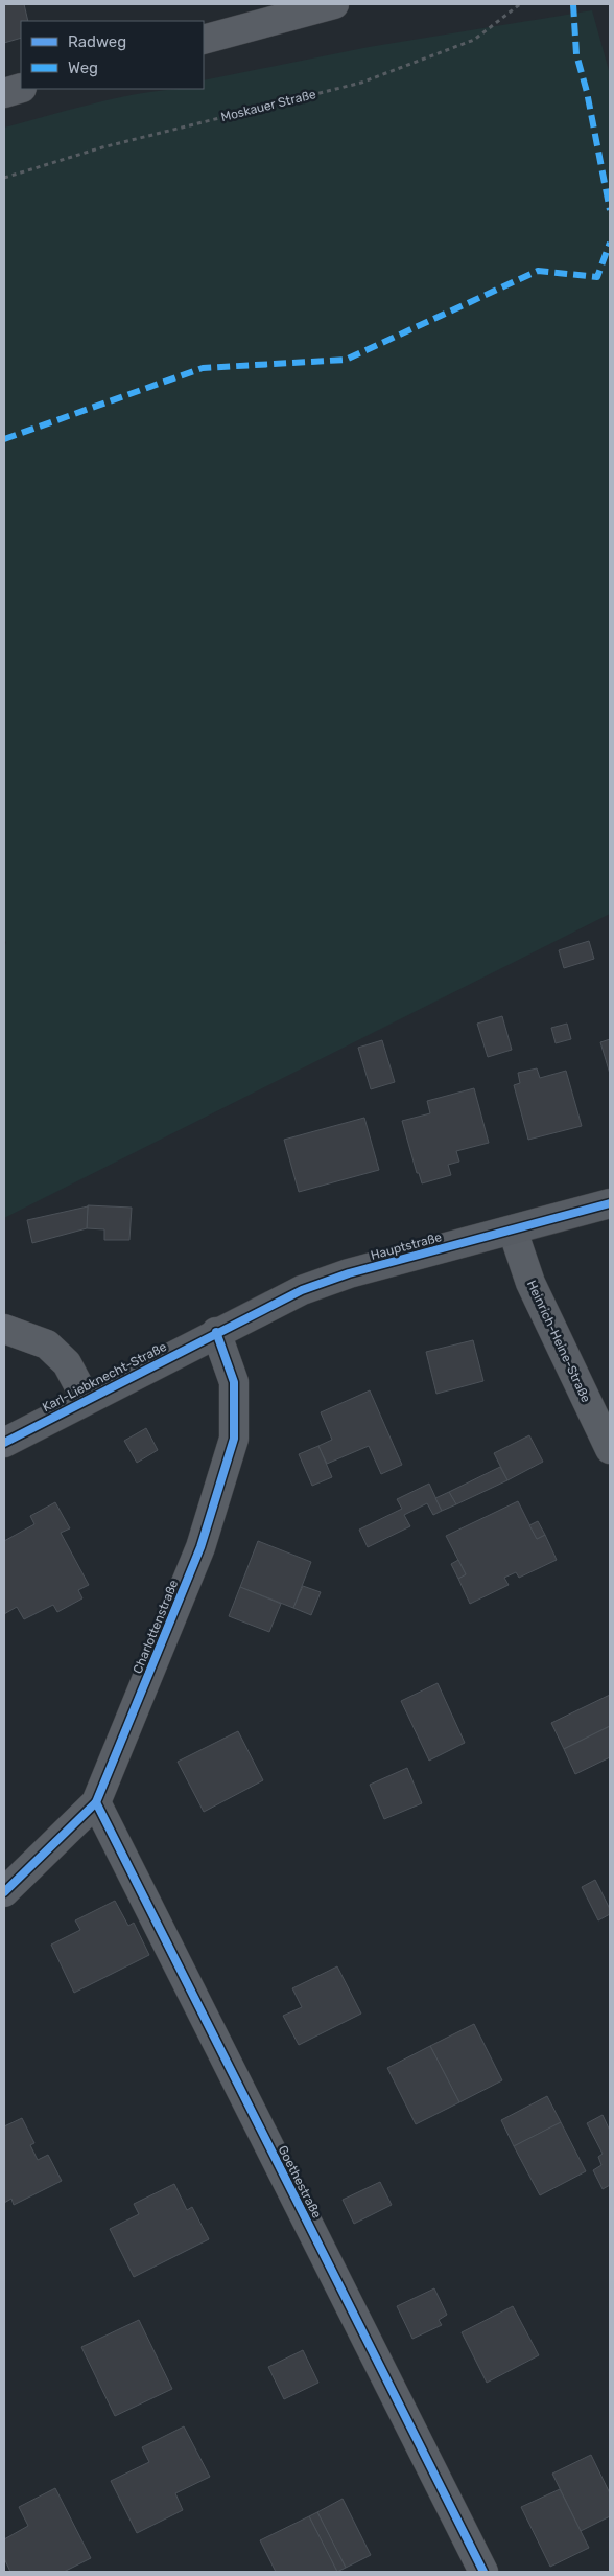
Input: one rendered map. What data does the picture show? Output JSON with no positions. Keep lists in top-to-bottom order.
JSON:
{
  "streets": {
    "street": [
      "Hauptstraße",
      "Heinrich-Heine-Straße",
      "Karl-Liebknecht-Straße",
      "Charlottenstraße",
      "Goethestraße"
    ],
    "path": ["Moskauer Straße"]
  },
  "crossings": [
    ["Hauptstraße", "Heinrich-Heine-Straße"],
    ["Hauptstraße", "Karl-Liebknecht-Straße"],
    ["Hauptstraße", "Charlottenstraße"],
    ["Karl-Liebknecht-Straße", "Charlottenstraße"],
    ["Charlottenstraße", "Goethestraße"]
  ],
  "legend": ["Radweg", "Weg"]
}
